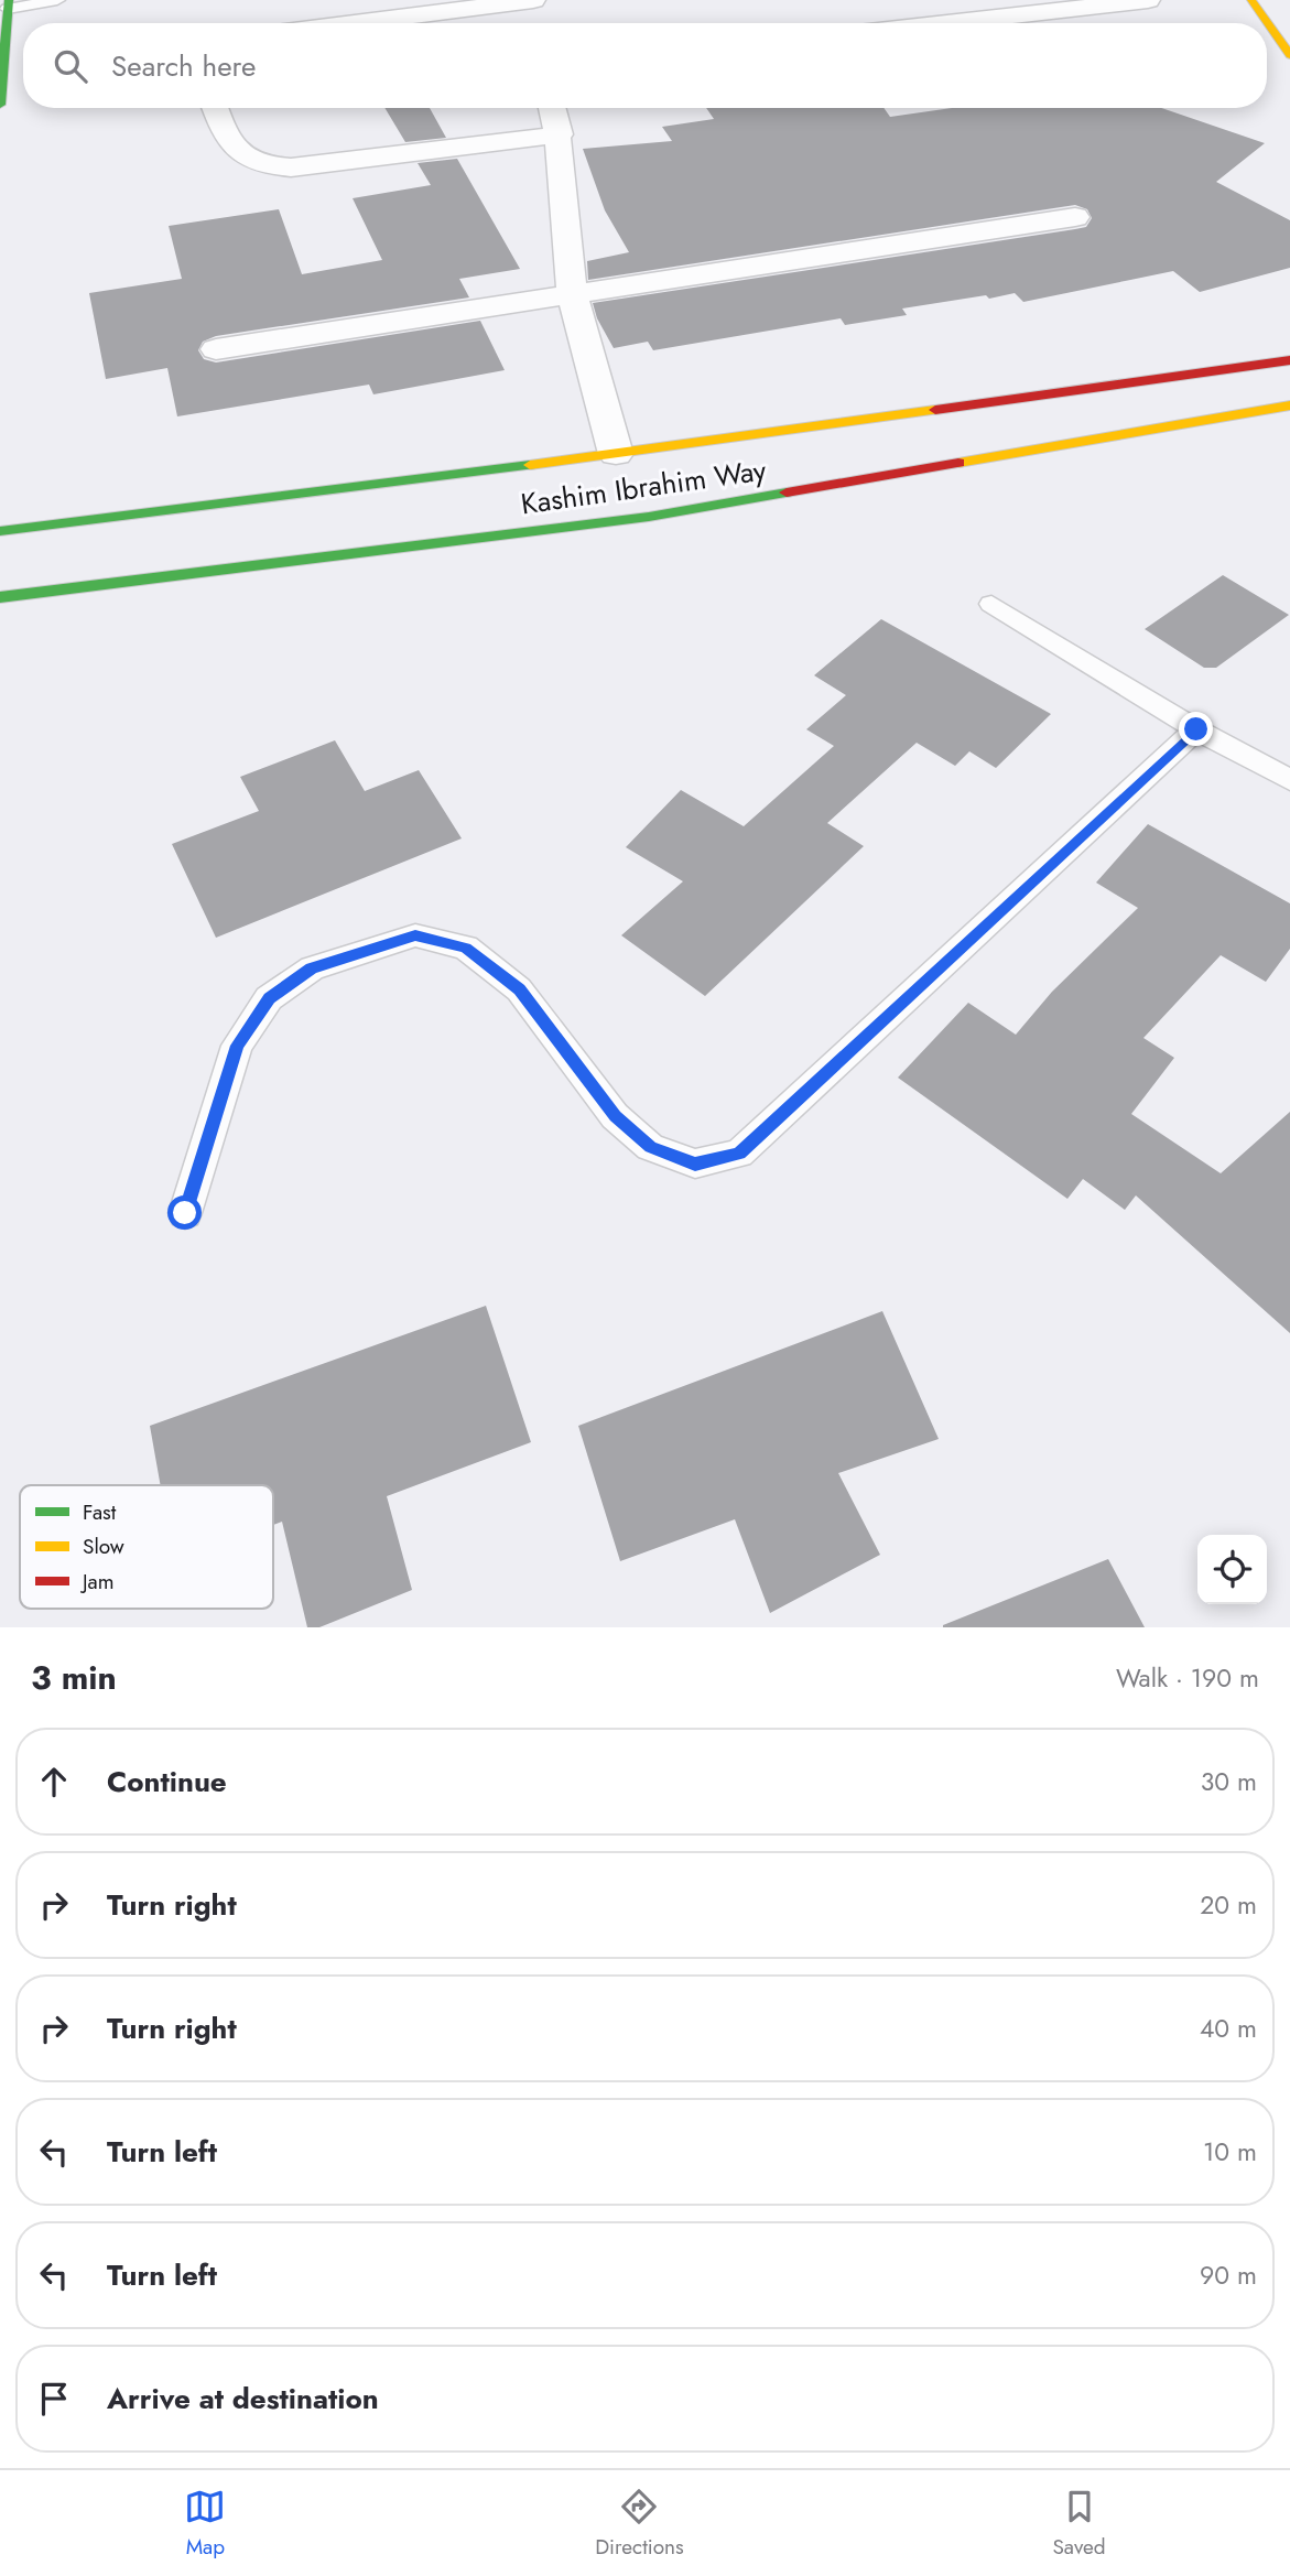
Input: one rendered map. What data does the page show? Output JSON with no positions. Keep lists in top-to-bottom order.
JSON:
{
  "streets": {
    "main road": ["Kashim Ibrahim Way"]
  },
  "legend": ["Fast", "Slow", "Jam"],
  "page": {
    "search": "Search here",
    "heading": ["3 min", "Walk · 190 m"],
    "list": [
      ["Continue", "30 m"],
      ["Turn right", "20 m"],
      ["Turn right", "40 m"],
      ["Turn left", "10 m"],
      ["Turn left", "90 m"],
      "Arrive at destination"
    ],
    "nav": ["Map", "Directions", "Saved"]
  }
}
